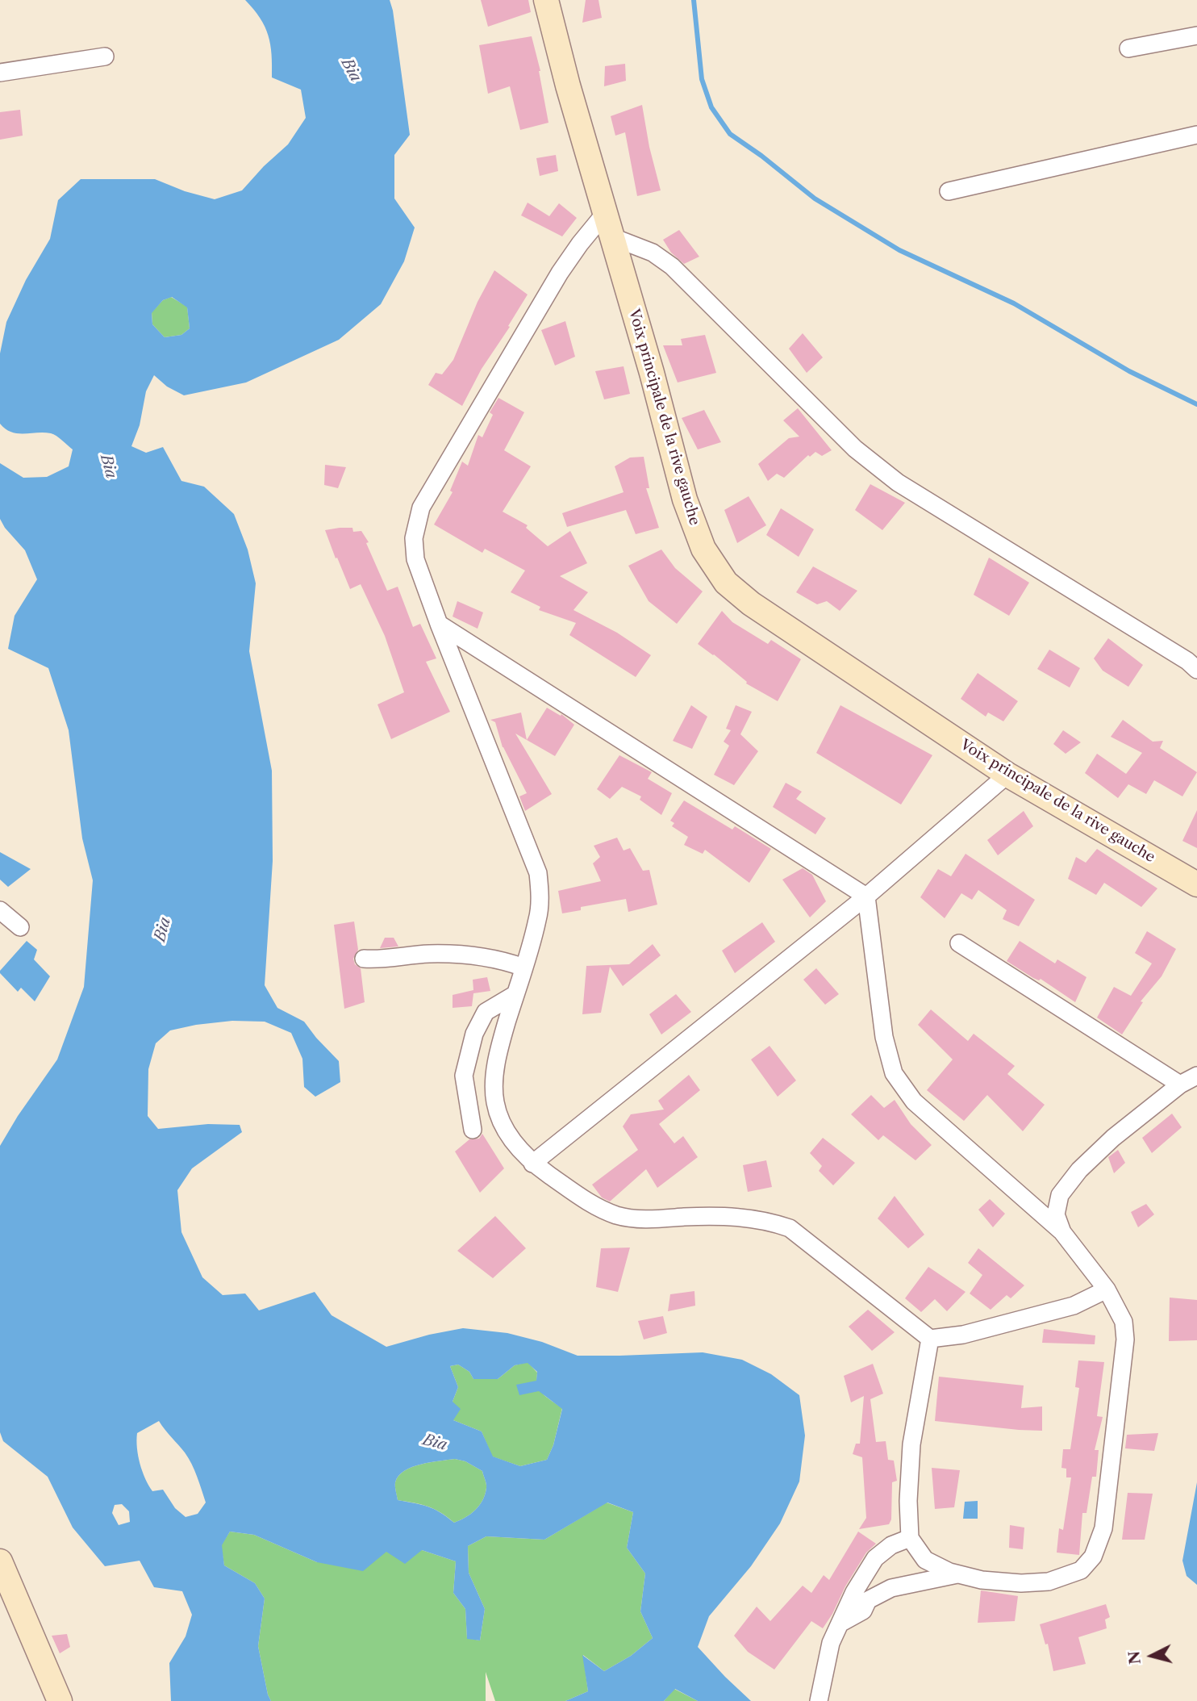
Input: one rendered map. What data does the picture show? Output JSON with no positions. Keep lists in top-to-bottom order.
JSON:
{
  "streets": {
    "street": ["Voix principale de la rive gauche"]
  },
  "water": ["Bia"],
  "north": "left"
}
